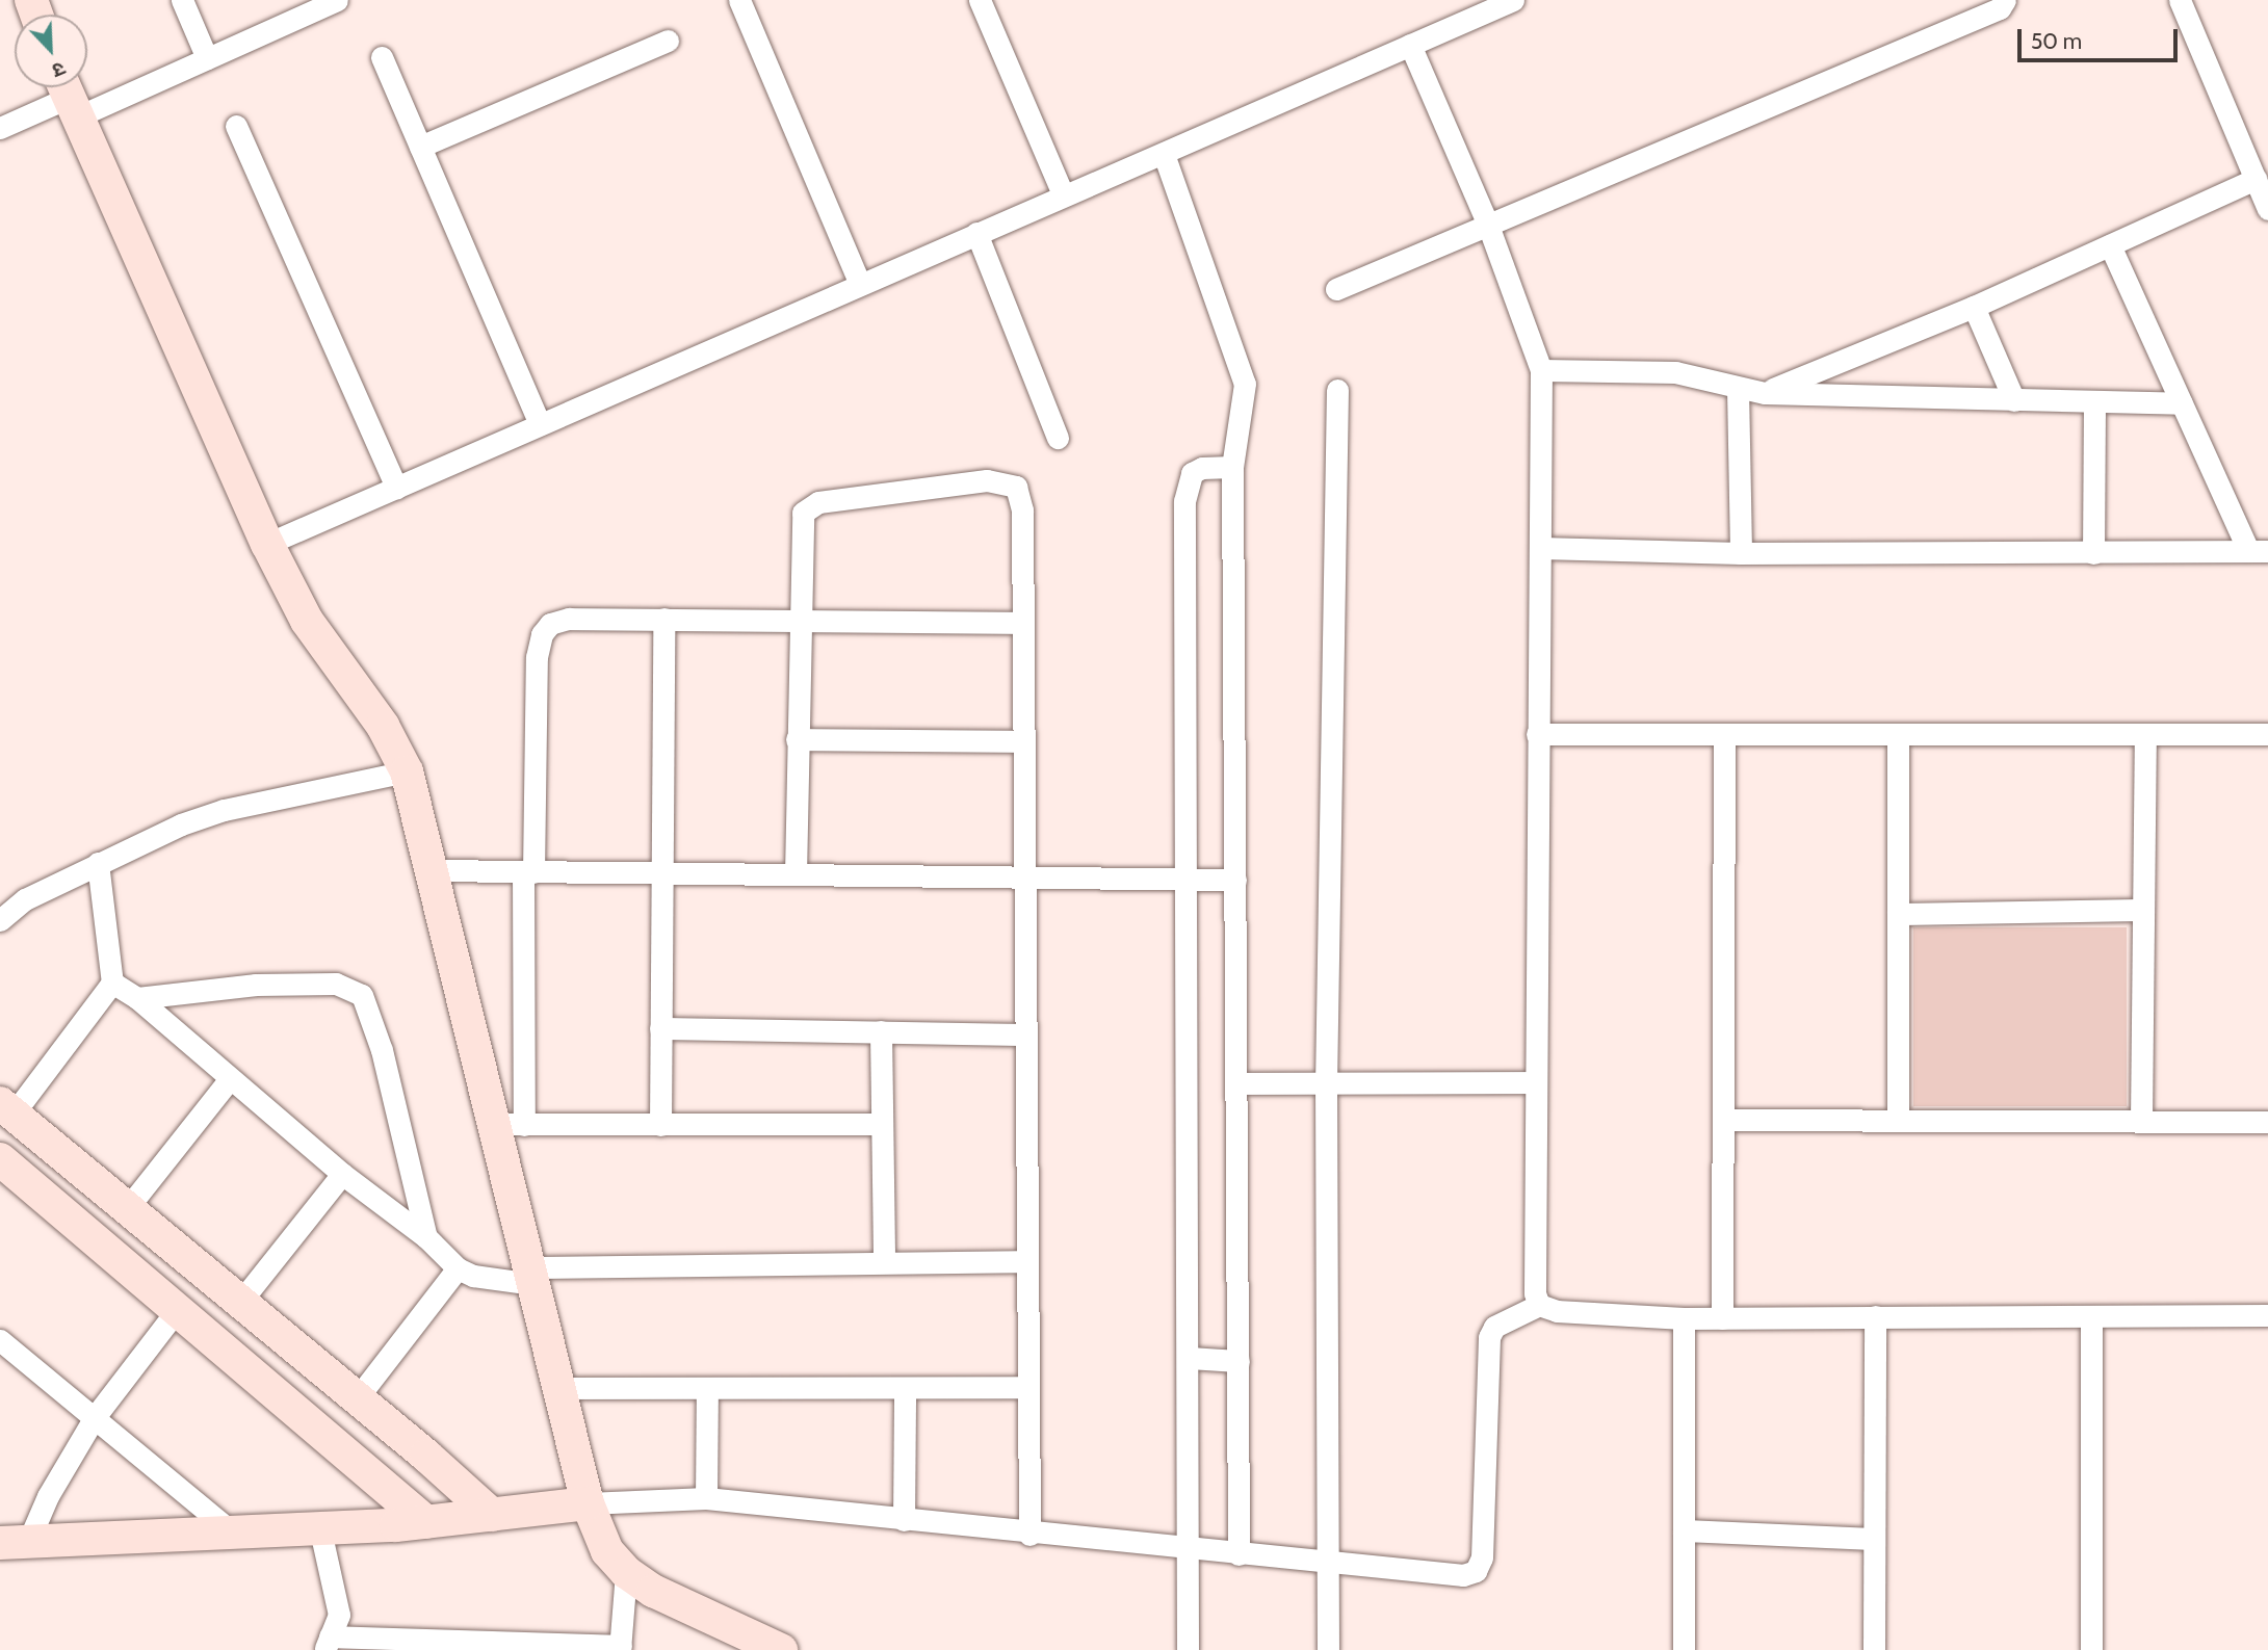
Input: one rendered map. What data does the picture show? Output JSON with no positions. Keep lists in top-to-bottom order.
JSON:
{
  "scale_bar": "50 m",
  "north": "bottom right"
}
